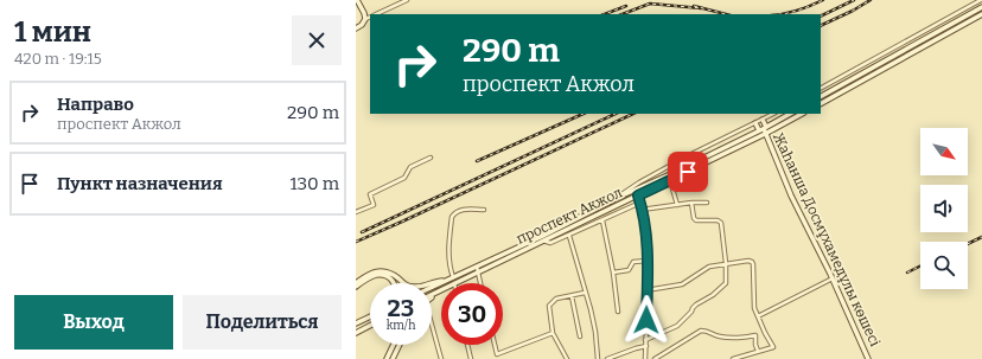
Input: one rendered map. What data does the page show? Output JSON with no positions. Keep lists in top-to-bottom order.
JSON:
{
  "streets": {
    "main road": ["проспект Акжол", "Жаһанша Досмұхамедұлы көшесі"]
  },
  "crossings": [
    ["проспект Акжол", "Жаһанша Досмұхамедұлы көшесі"]
  ],
  "north": "bottom right",
  "page": {
    "heading": ["1 мин", "420 m · 19:15"],
    "turn": ["290 m", "проспект Акжол"],
    "list": [
      {
        "name": "Направо",
        "note": "проспект Акжол",
        "value": "290 m"
      },
      {
        "name": "Пункт назначения",
        "value": "130 m"
      }
    ],
    "speed": "23 km/h",
    "limit": "30",
    "buttons": ["Выход", "Поделиться"]
  }
}
